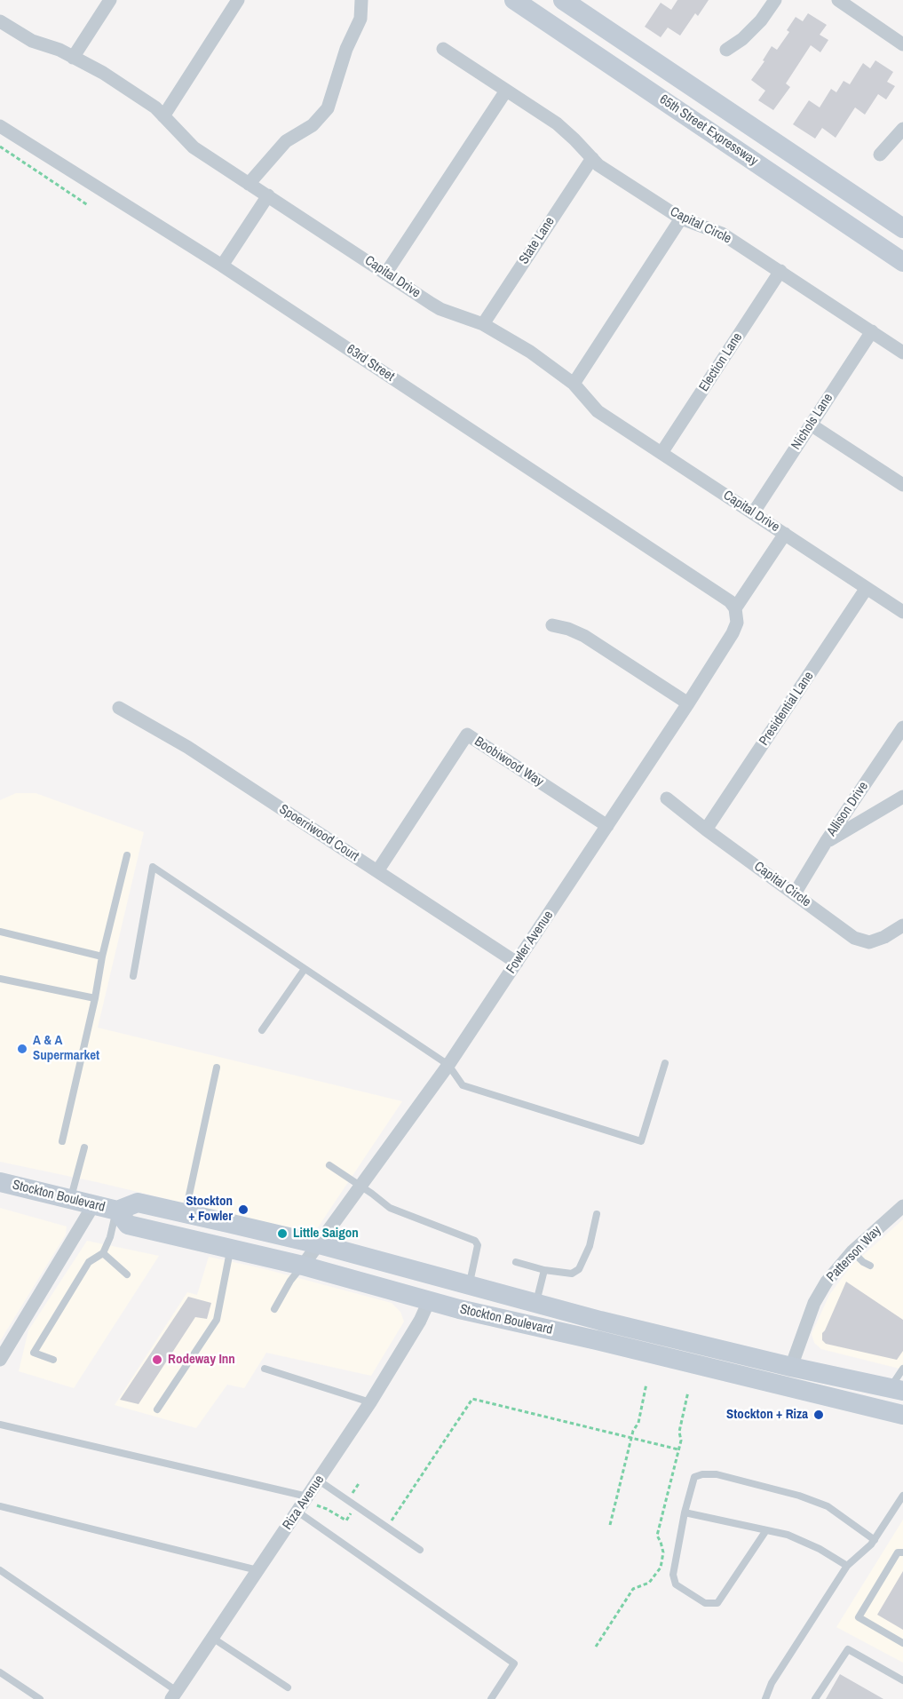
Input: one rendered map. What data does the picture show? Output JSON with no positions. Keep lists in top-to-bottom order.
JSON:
{
  "streets": {
    "main road": ["65th Street Expressway", "Stockton Boulevard"],
    "street": [
      "Capital Circle",
      "State Lane",
      "Capital Drive",
      "Election Lane",
      "63rd Street",
      "Nichols Lane",
      "Presidential Lane",
      "Boobiwood Way",
      "Allison Drive",
      "Spoerriwood Court",
      "Fowler Avenue",
      "Patterson Way",
      "Riza Avenue"
    ]
  },
  "crossings": [
    ["Capital Circle", "State Lane"],
    ["Capital Circle", "Election Lane"],
    ["Capital Circle", "Nichols Lane"],
    ["Capital Circle", "Presidential Lane"],
    ["Capital Circle", "Allison Drive"],
    ["State Lane", "Capital Drive"],
    ["Capital Drive", "Election Lane"],
    ["Capital Drive", "63rd Street"],
    ["Capital Drive", "Nichols Lane"],
    ["Capital Drive", "Presidential Lane"],
    ["Capital Drive", "Fowler Avenue"],
    ["63rd Street", "Fowler Avenue"],
    ["Boobiwood Way", "Spoerriwood Court"],
    ["Boobiwood Way", "Fowler Avenue"],
    ["Spoerriwood Court", "Fowler Avenue"],
    ["Fowler Avenue", "Stockton Boulevard"],
    ["Stockton Boulevard", "Patterson Way"],
    ["Stockton Boulevard", "Riza Avenue"]
  ],
  "places": [
    "A & A Supermarket",
    "Stockton + Fowler",
    "Little Saigon",
    "Rodeway Inn",
    "Stockton + Riza"
  ]
}
